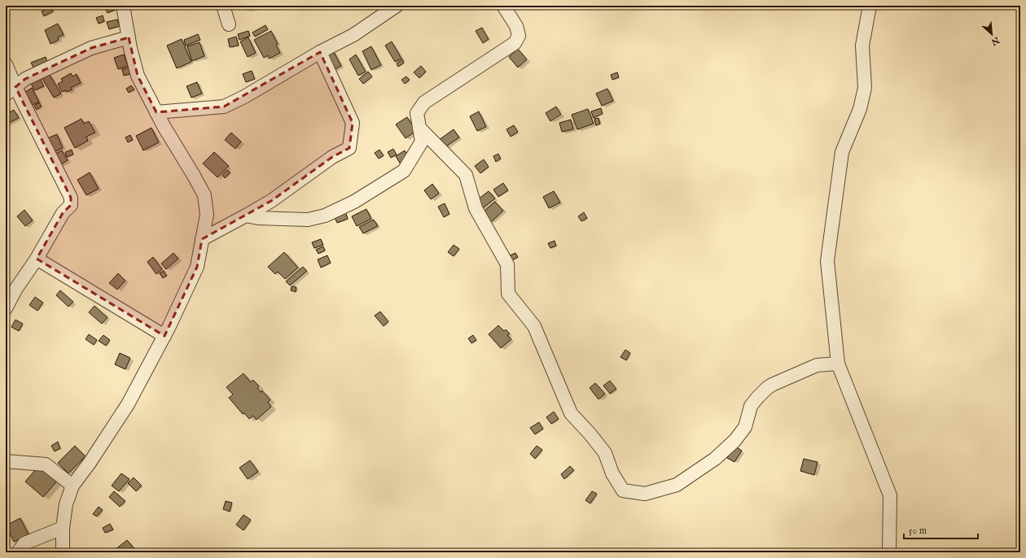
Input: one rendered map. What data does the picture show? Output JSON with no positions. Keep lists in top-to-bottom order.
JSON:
{
  "scale_bar": "50 m",
  "north": "bottom right"
}
